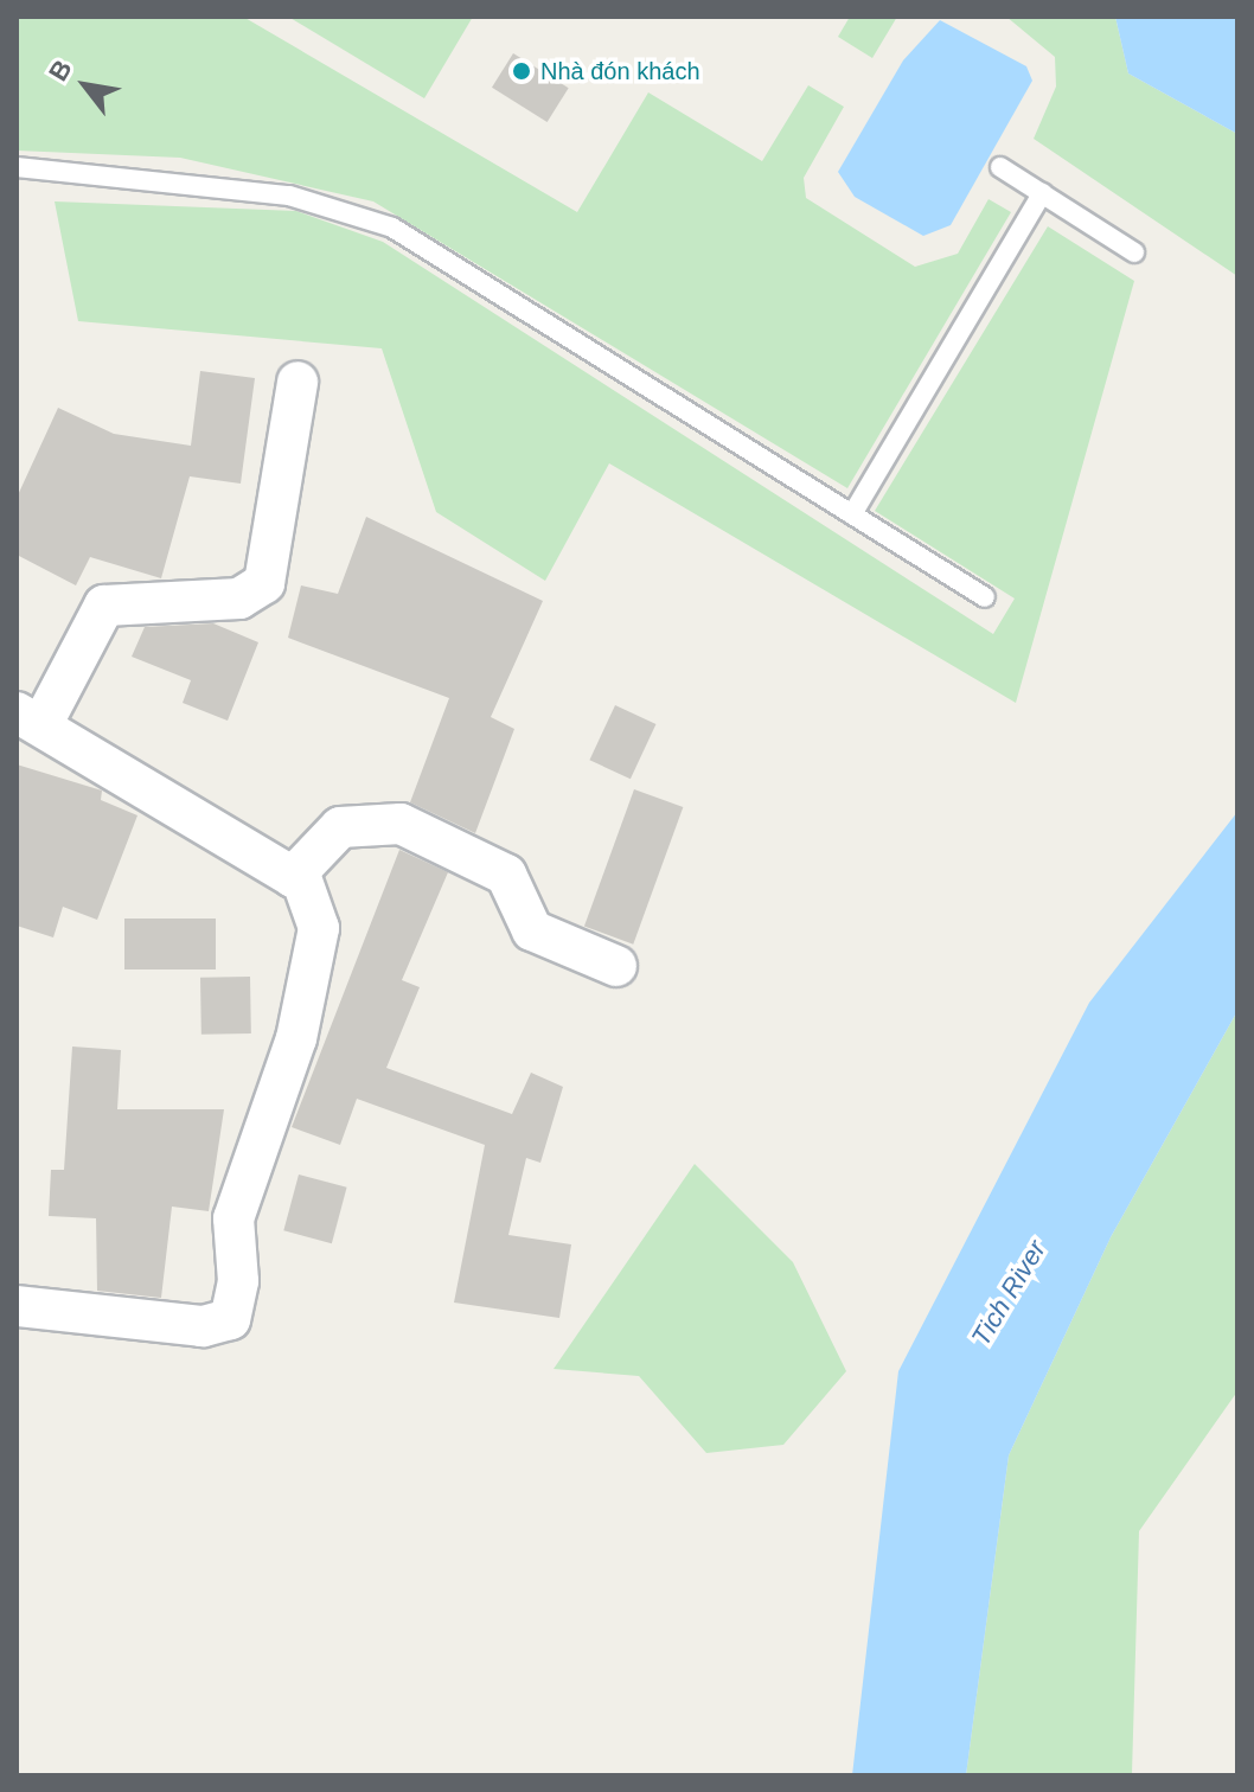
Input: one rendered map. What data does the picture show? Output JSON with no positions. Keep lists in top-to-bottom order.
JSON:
{
  "water": ["Tich River"],
  "places": ["Nhà đón khách"],
  "north": "top left"
}
